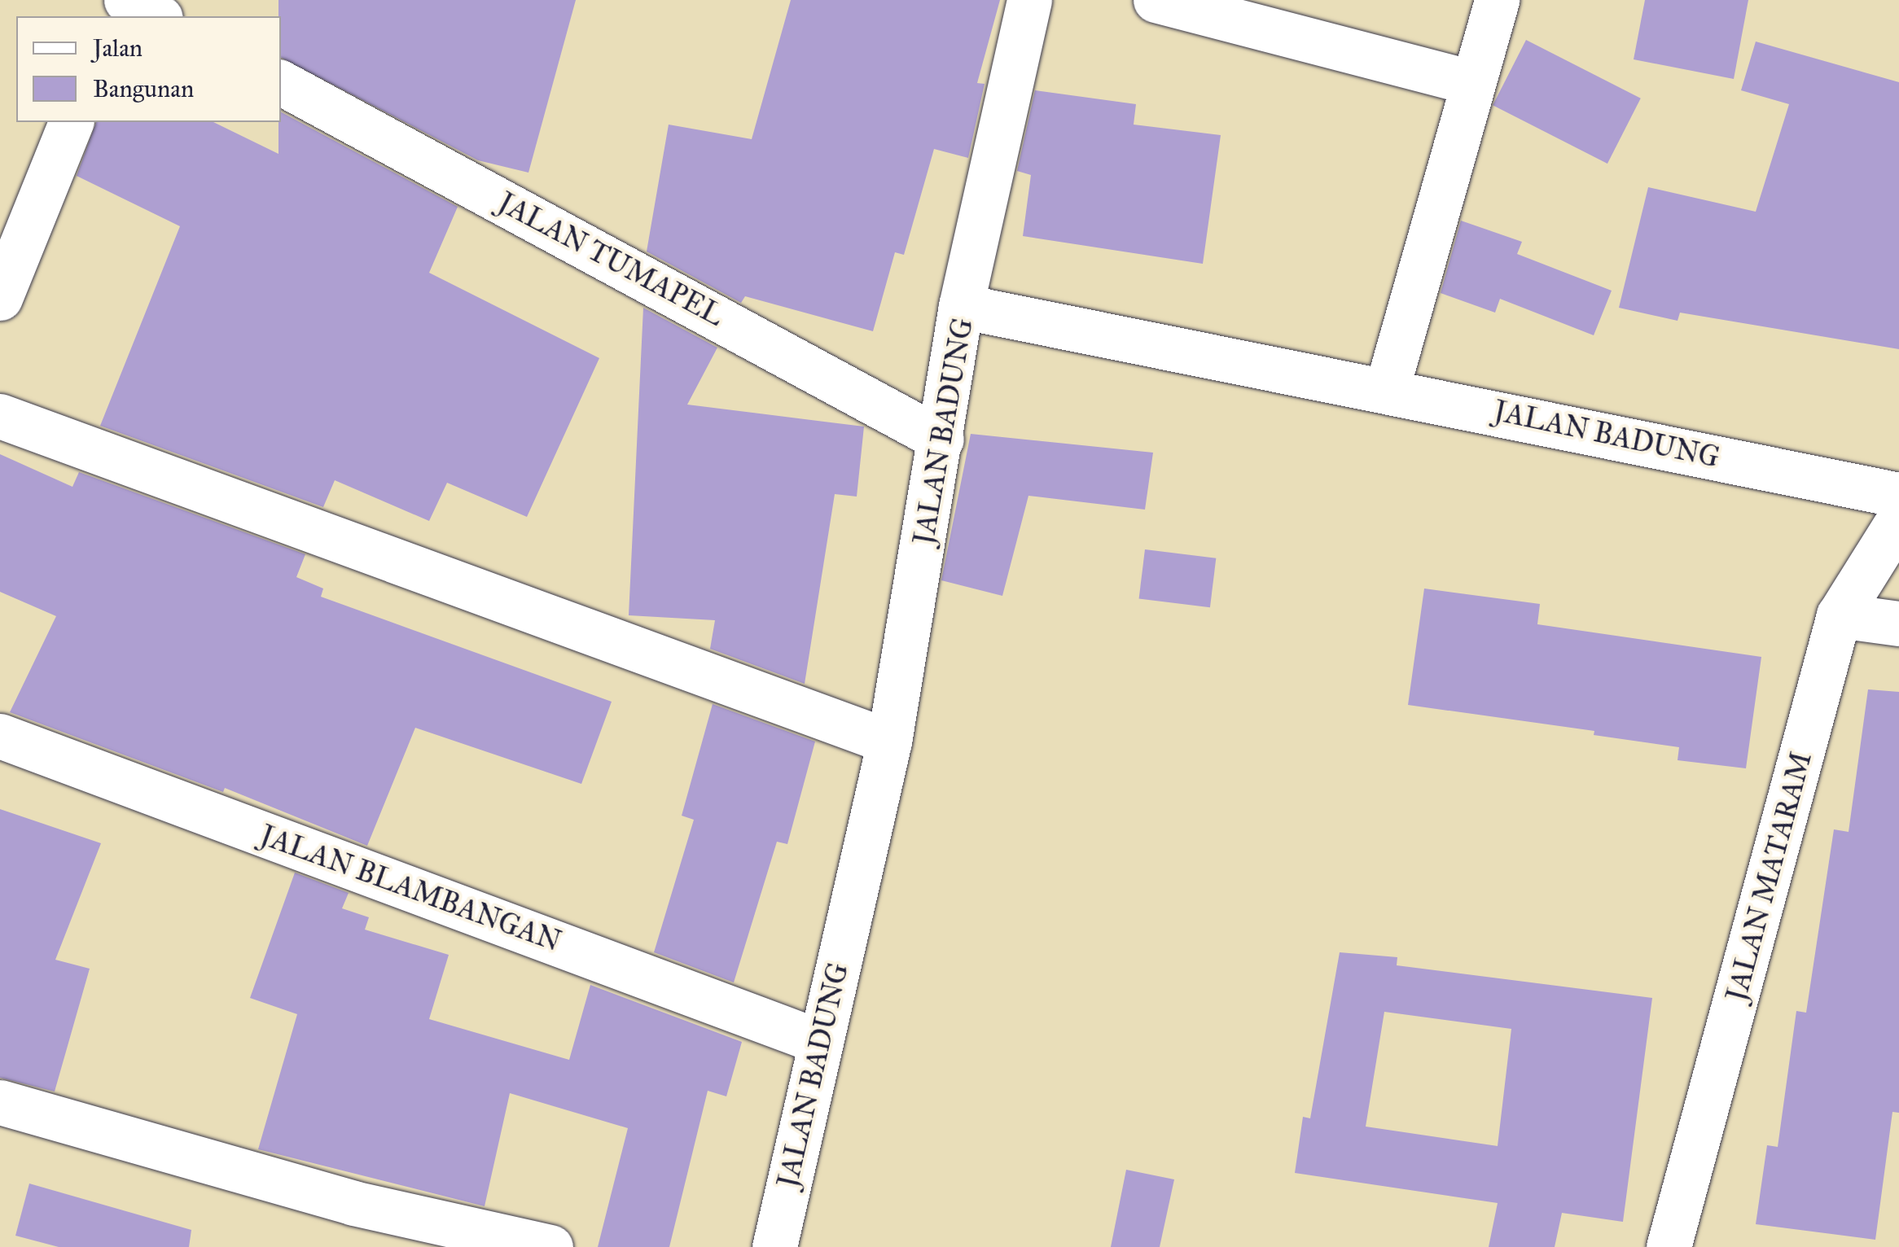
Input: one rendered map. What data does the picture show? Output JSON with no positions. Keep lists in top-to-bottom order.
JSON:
{
  "streets": {
    "street": [
      "JALAN TUMAPEL",
      "JALAN BADUNG",
      "JALAN MATARAM",
      "JALAN BLAMBANGAN"
    ]
  },
  "crossings": [
    ["JALAN TUMAPEL", "JALAN BADUNG"],
    ["JALAN BADUNG", "JALAN BLAMBANGAN"]
  ],
  "legend": ["Jalan", "Bangunan"]
}
